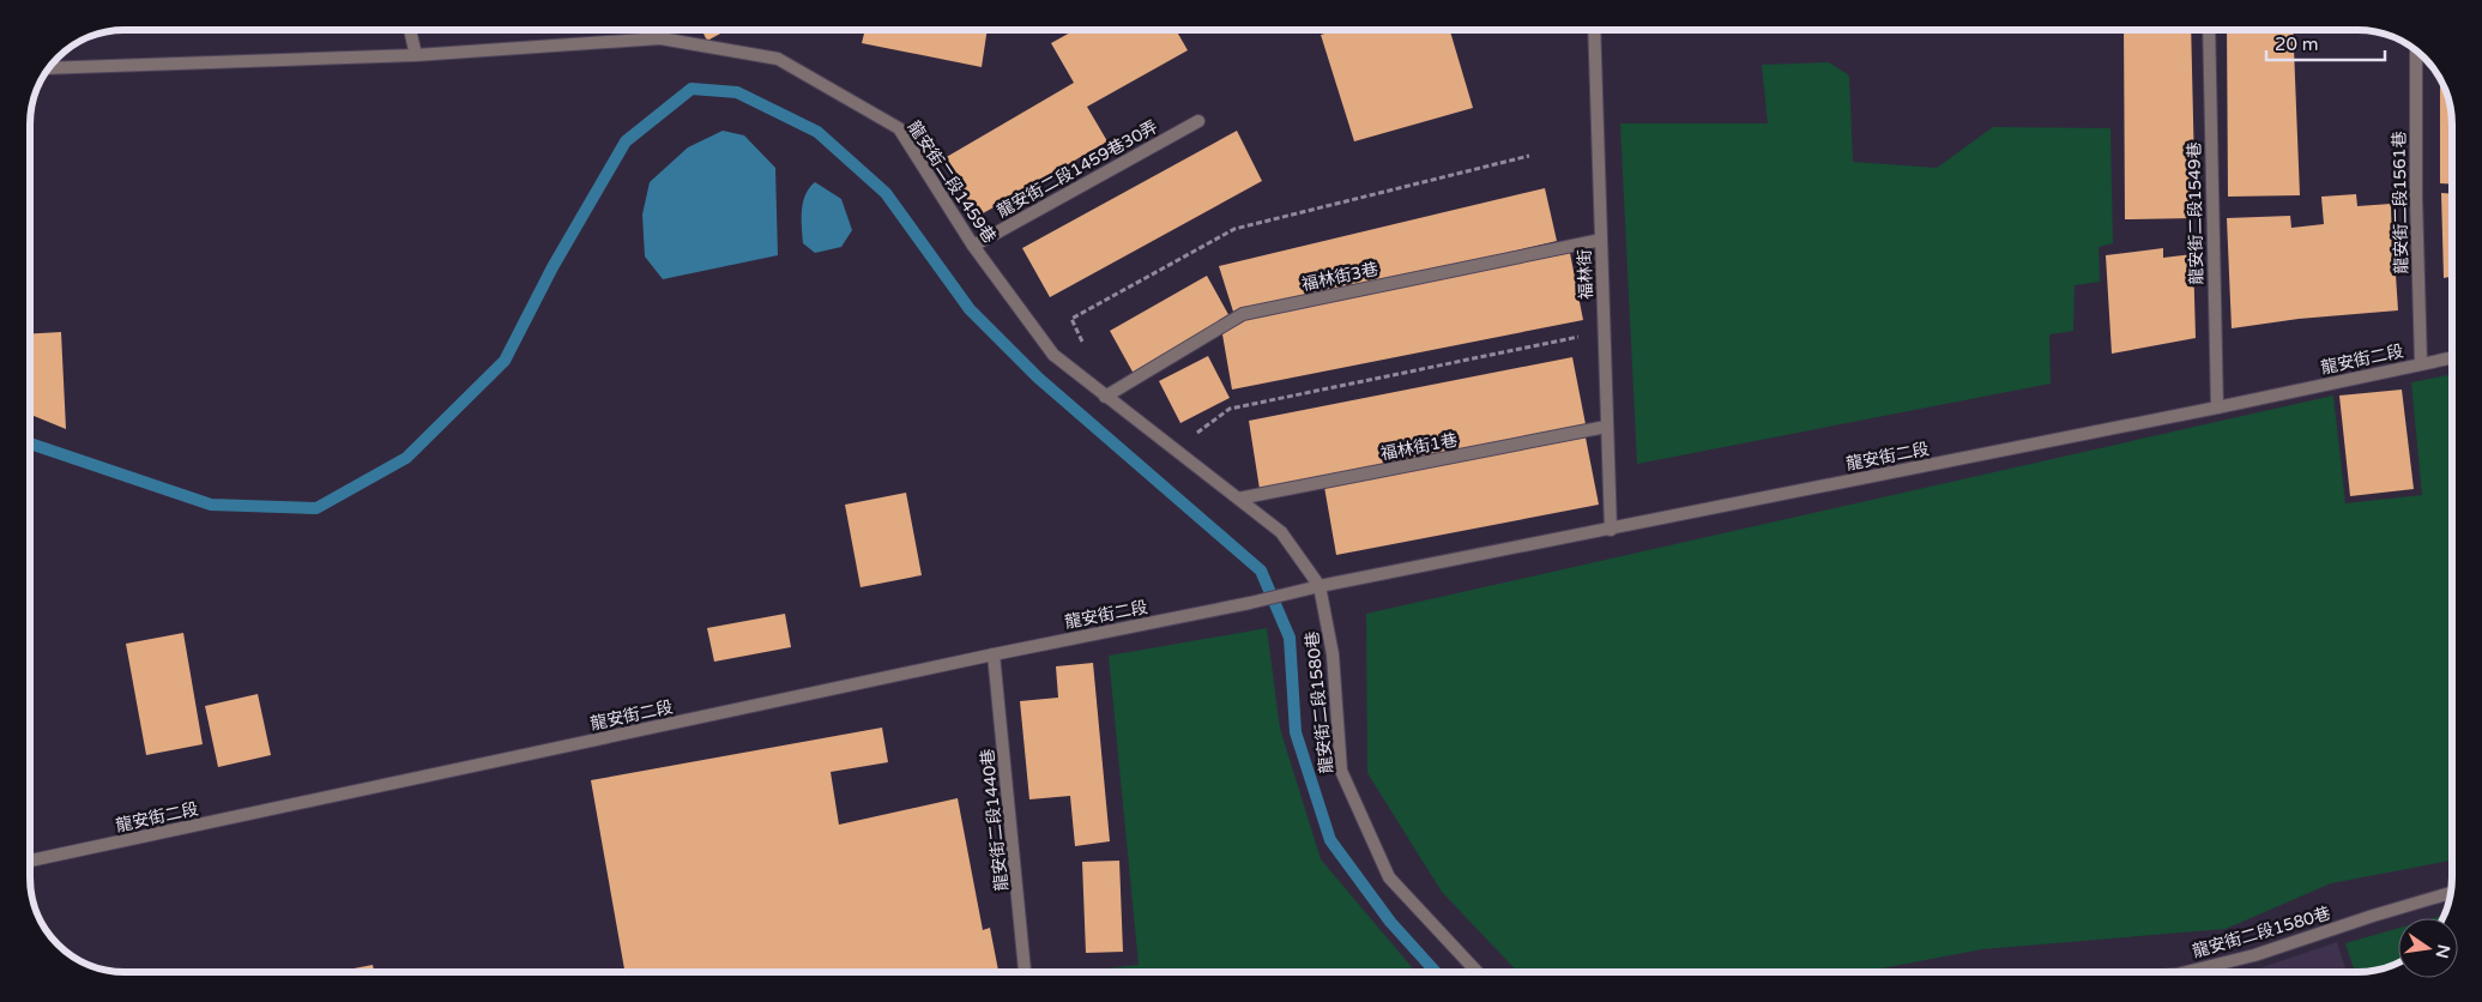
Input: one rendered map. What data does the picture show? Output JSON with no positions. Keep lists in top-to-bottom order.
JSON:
{
  "streets": {
    "street": [
      "龍安街二段1459巷30弄",
      "龍安街二段1459巷",
      "龍安街二段1561巷",
      "龍安街二段1549巷",
      "福林街",
      "福林街3巷",
      "龍安街二段",
      "福林街1巷",
      "龍安街二段1580巷",
      "龍安街二段1440巷"
    ]
  },
  "crossings": [
    ["龍安街二段1459巷30弄", "龍安街二段1459巷"],
    ["龍安街二段1459巷", "福林街3巷"],
    ["龍安街二段1459巷", "龍安街二段"],
    ["龍安街二段1459巷", "福林街1巷"],
    ["龍安街二段1459巷", "龍安街二段1580巷"],
    ["龍安街二段1561巷", "龍安街二段"],
    ["龍安街二段1549巷", "龍安街二段"],
    ["福林街", "福林街3巷"],
    ["福林街", "龍安街二段"],
    ["福林街", "福林街1巷"],
    ["龍安街二段", "龍安街二段1580巷"],
    ["龍安街二段", "龍安街二段1440巷"]
  ],
  "scale_bar": "20 m",
  "north": "right"
}
